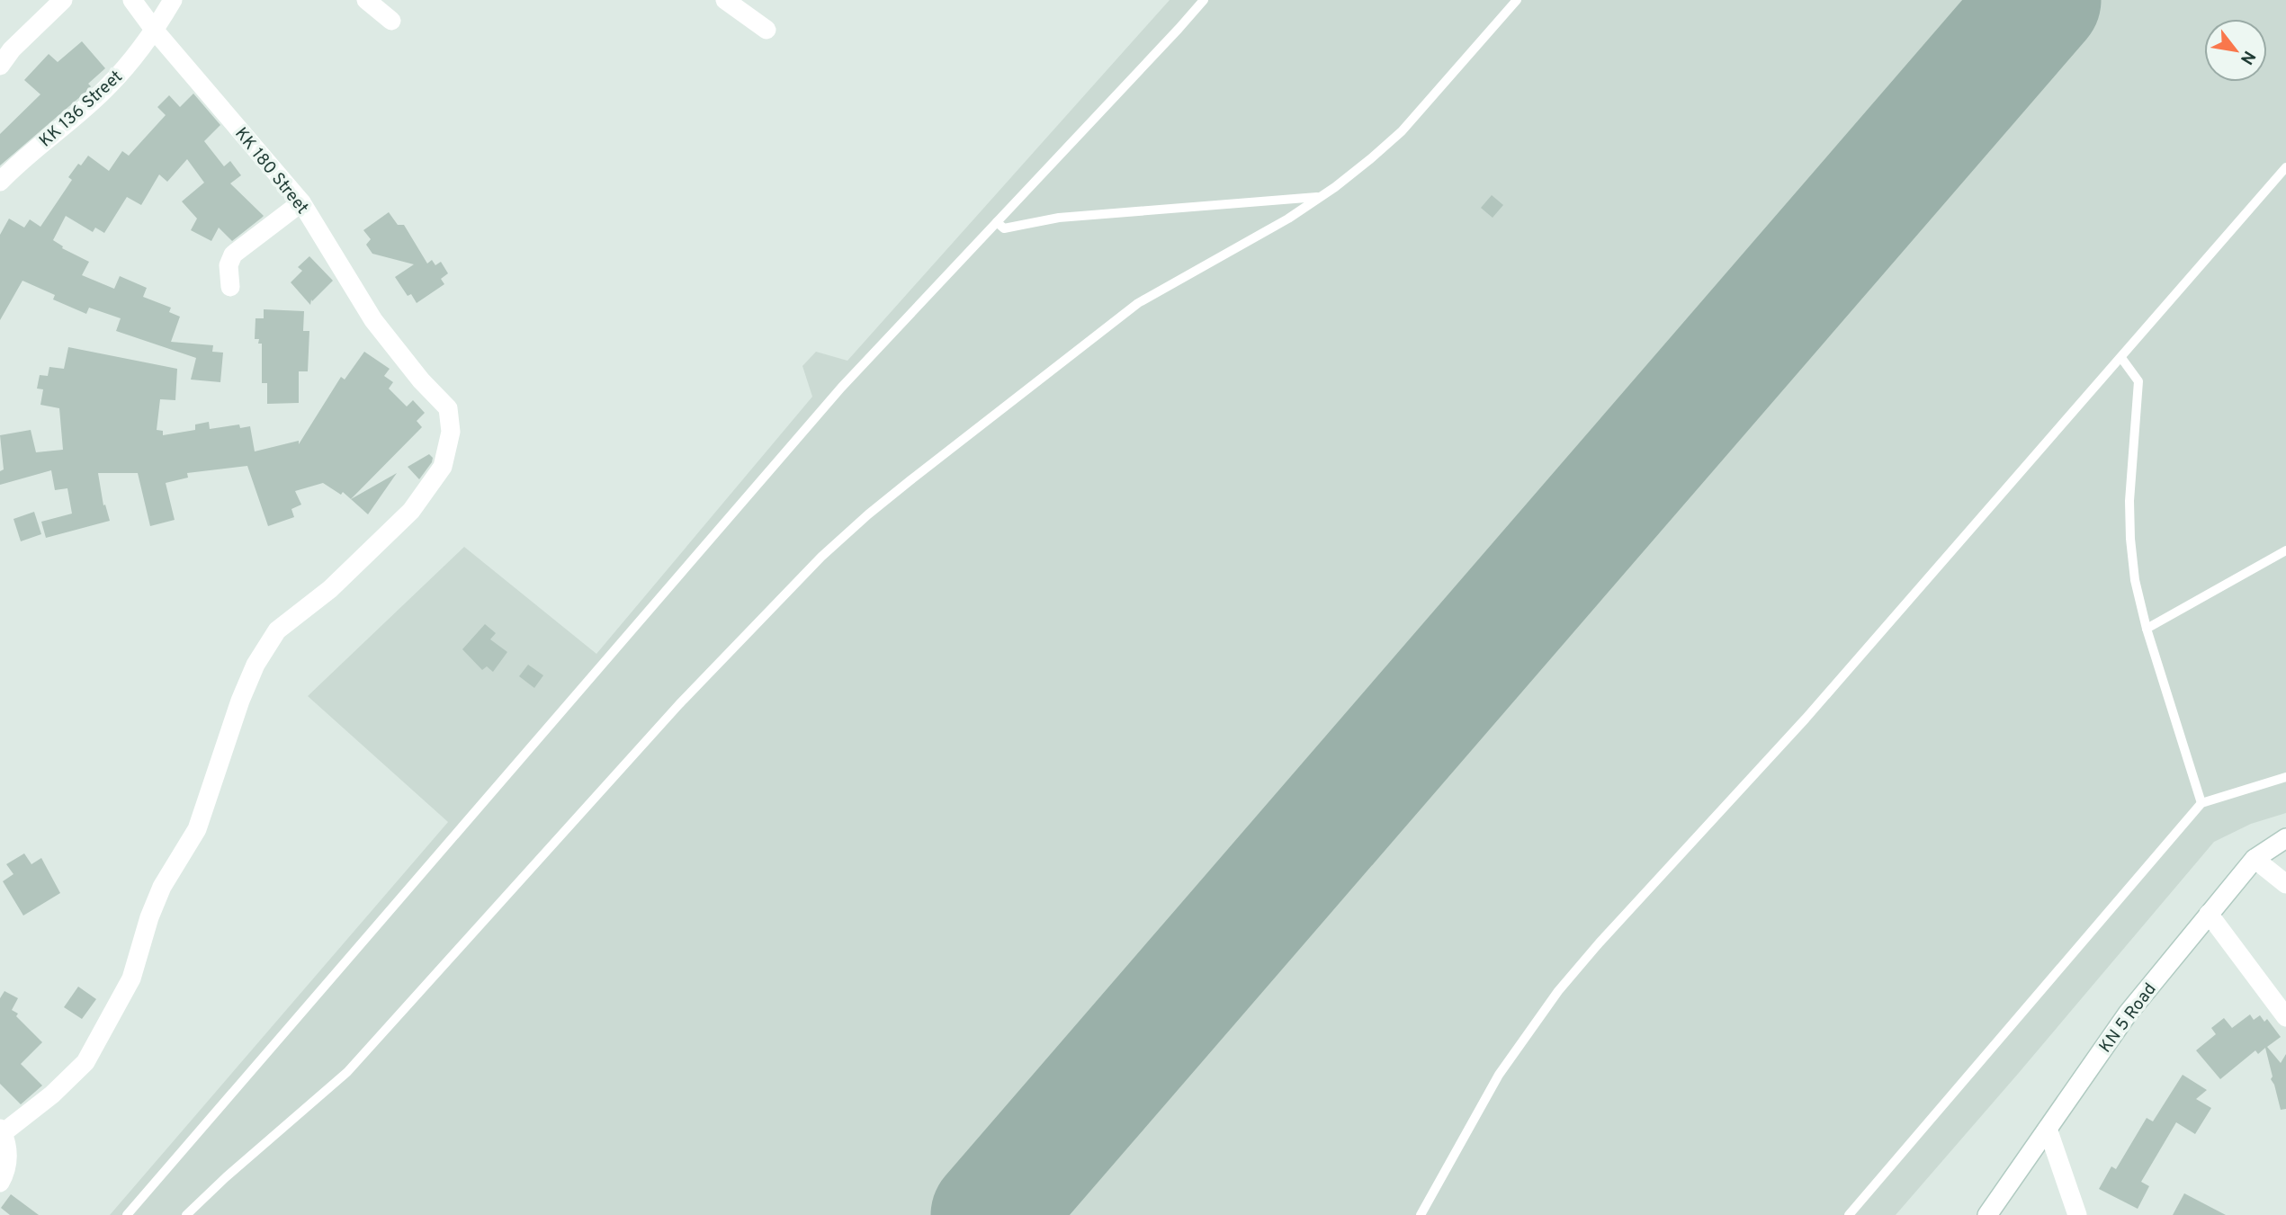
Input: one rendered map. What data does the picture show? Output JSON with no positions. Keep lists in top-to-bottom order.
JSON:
{
  "streets": {
    "street": ["KK 136 Street", "KK 180 Street", "KN 5 Road"]
  },
  "crossings": [
    ["KK 136 Street", "KK 180 Street"]
  ],
  "north": "bottom right"
}
